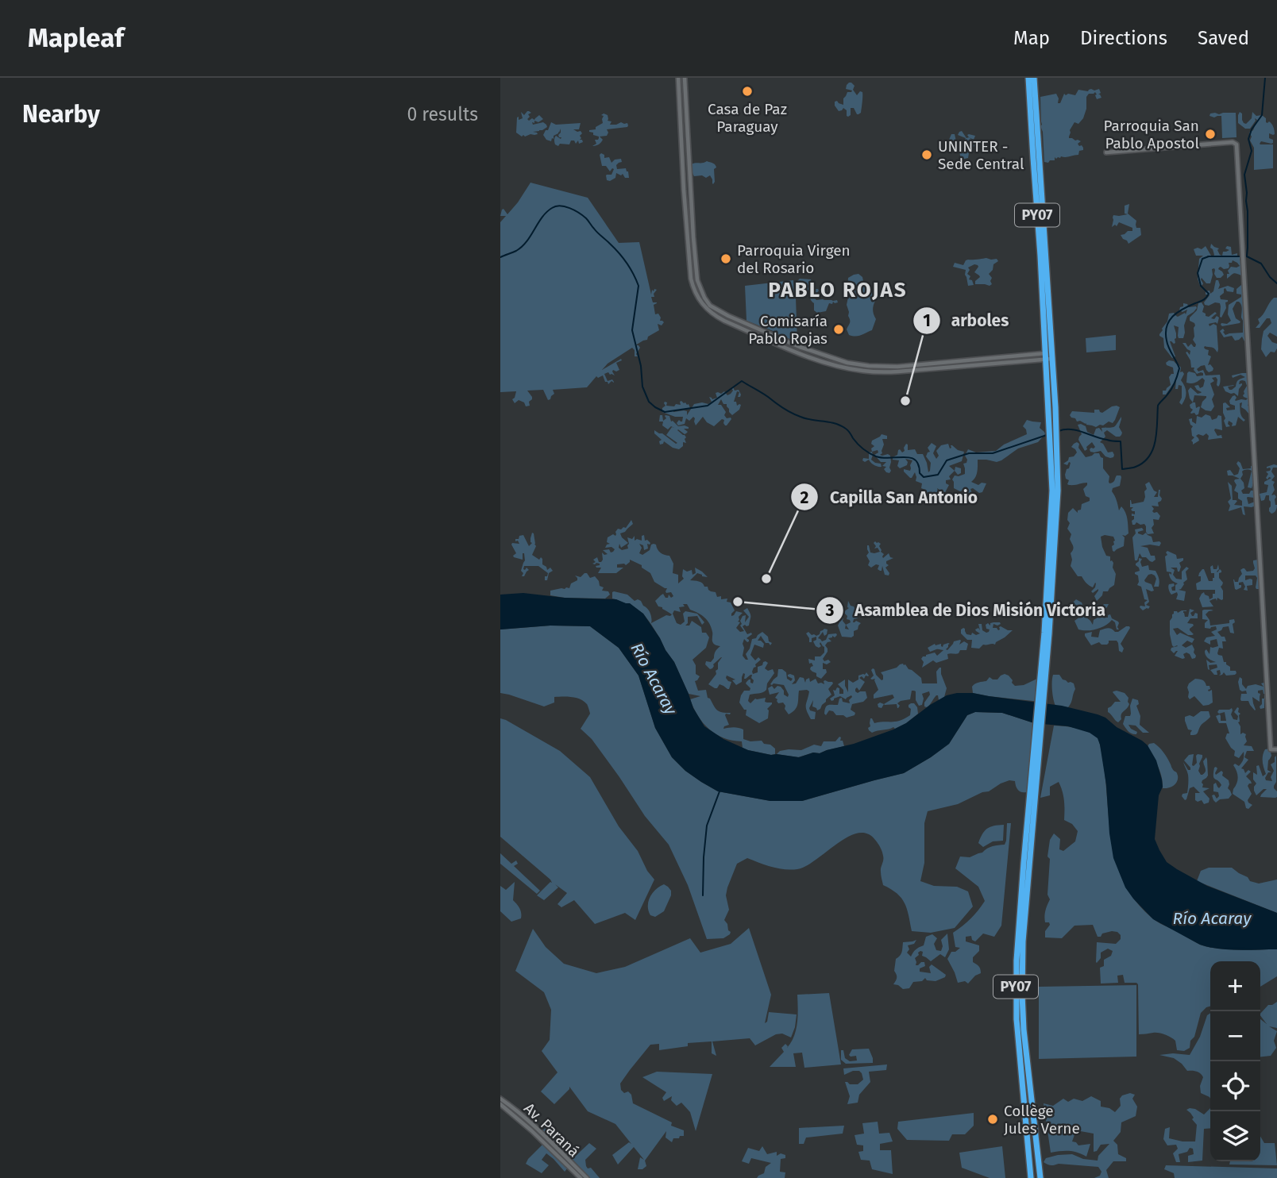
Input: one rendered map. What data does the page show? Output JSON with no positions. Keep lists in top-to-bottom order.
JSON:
{
  "streets": {
    "highway": ["PY07"],
    "street": ["Av. Paraná"]
  },
  "districts": ["PABLO ROJAS"],
  "water": ["Río Acaray"],
  "places": [
    "Casa de Paz Paraguay",
    "Parroquia San Pablo Apostol",
    "UNINTER - Sede Central",
    "Parroquia Virgen del Rosario",
    "Comisaría Pablo Rojas",
    "arboles",
    "Capilla San Antonio",
    "Asamblea de Dios Misión Victoria",
    "Collège Jules Verne"
  ],
  "page": {
    "header": "Mapleaf",
    "nav": ["Map", "Directions", "Saved"],
    "heading": ["Nearby", "0 results"],
    "map_buttons": ["+", "−"]
  }
}
